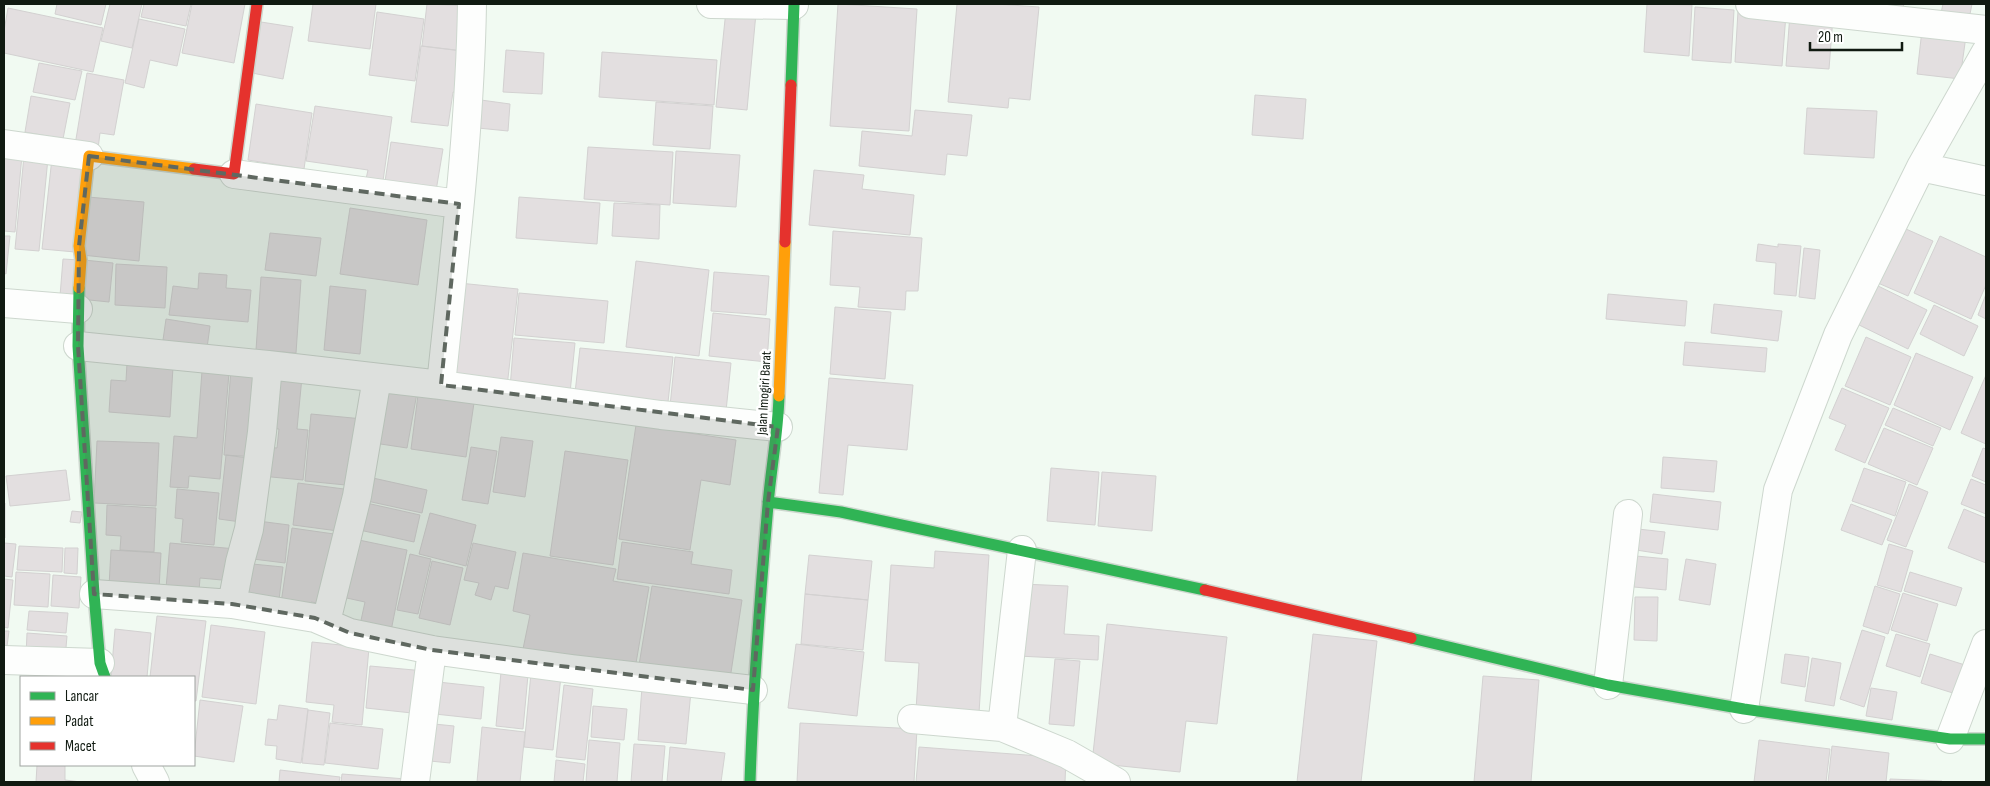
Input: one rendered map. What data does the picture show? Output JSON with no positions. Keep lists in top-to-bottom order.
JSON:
{
  "streets": {
    "street": ["Jalan Imogiri Barat"]
  },
  "legend": ["Lancar", "Padat", "Macet"],
  "scale_bar": "20 m"
}
